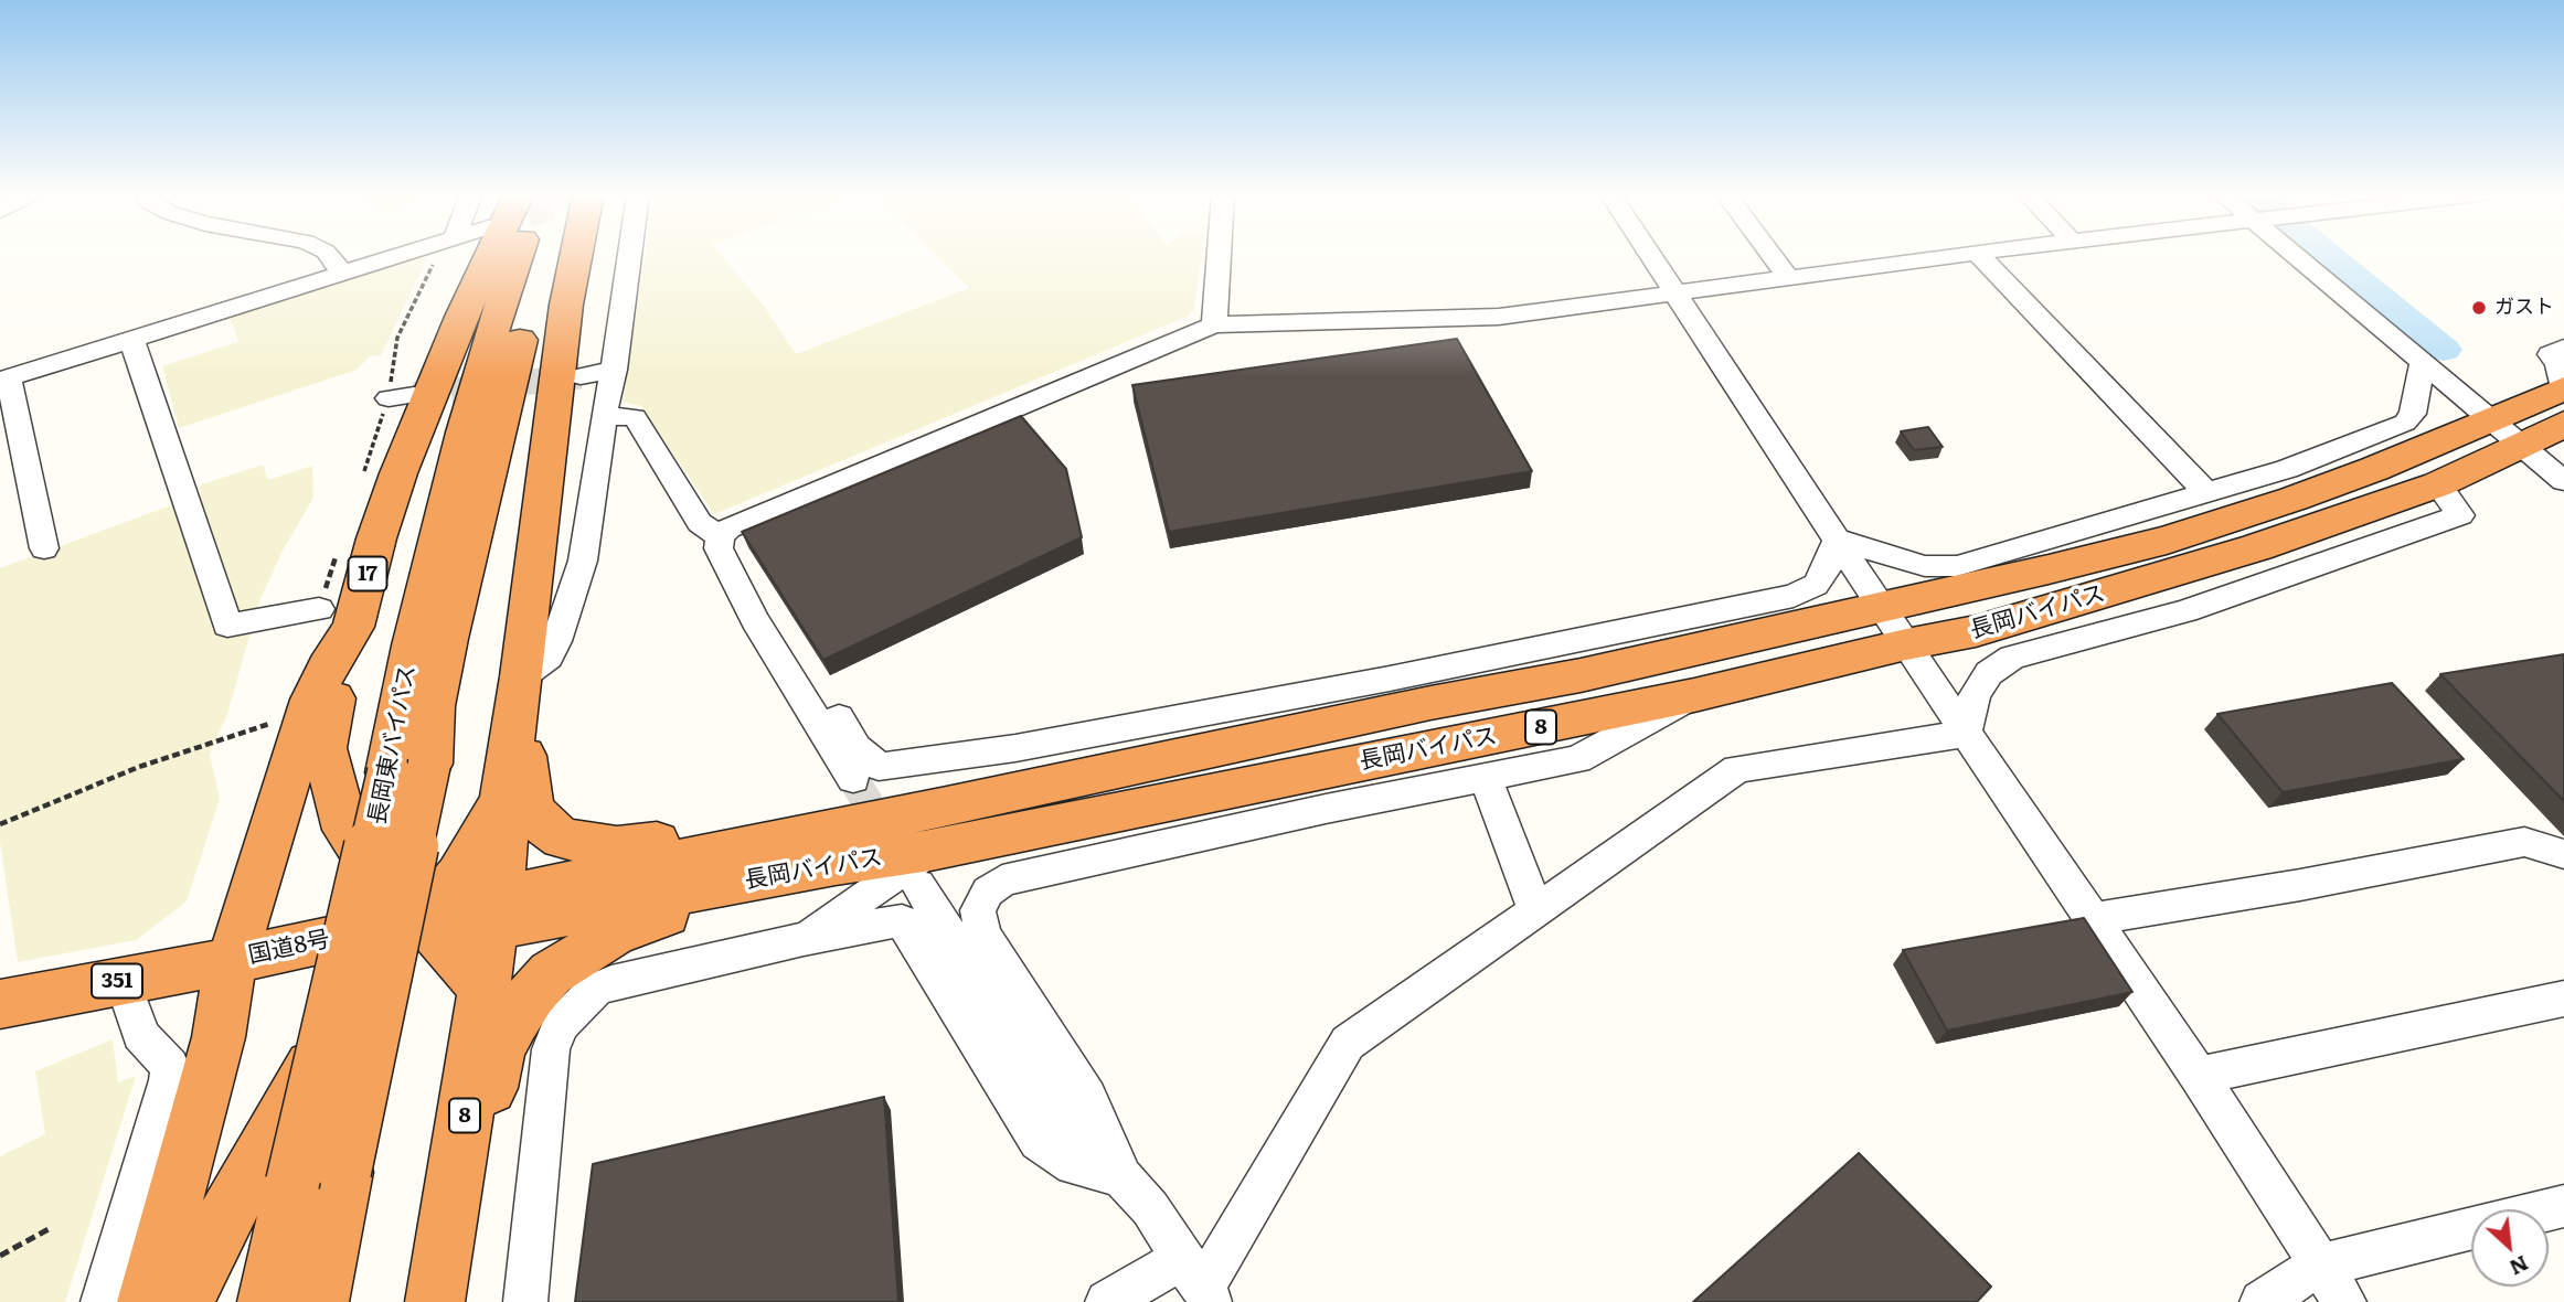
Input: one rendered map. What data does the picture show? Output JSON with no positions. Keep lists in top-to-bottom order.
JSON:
{
  "streets": {
    "highway": [
      "17",
      "長岡バイパス",
      "8",
      "長岡東バイパス",
      "国道8号",
      "351"
    ]
  },
  "crossings": [
    ["17", "国道8号"],
    ["17", "351"],
    ["長岡バイパス", "8"],
    ["長岡バイパス", "長岡東バイパス"],
    ["長岡バイパス", "国道8号"],
    ["8", "長岡東バイパス"],
    ["8", "国道8号"],
    ["長岡東バイパス", "国道8号"],
    ["国道8号", "351"]
  ],
  "places": ["ガスト"],
  "north": "bottom right"
}
